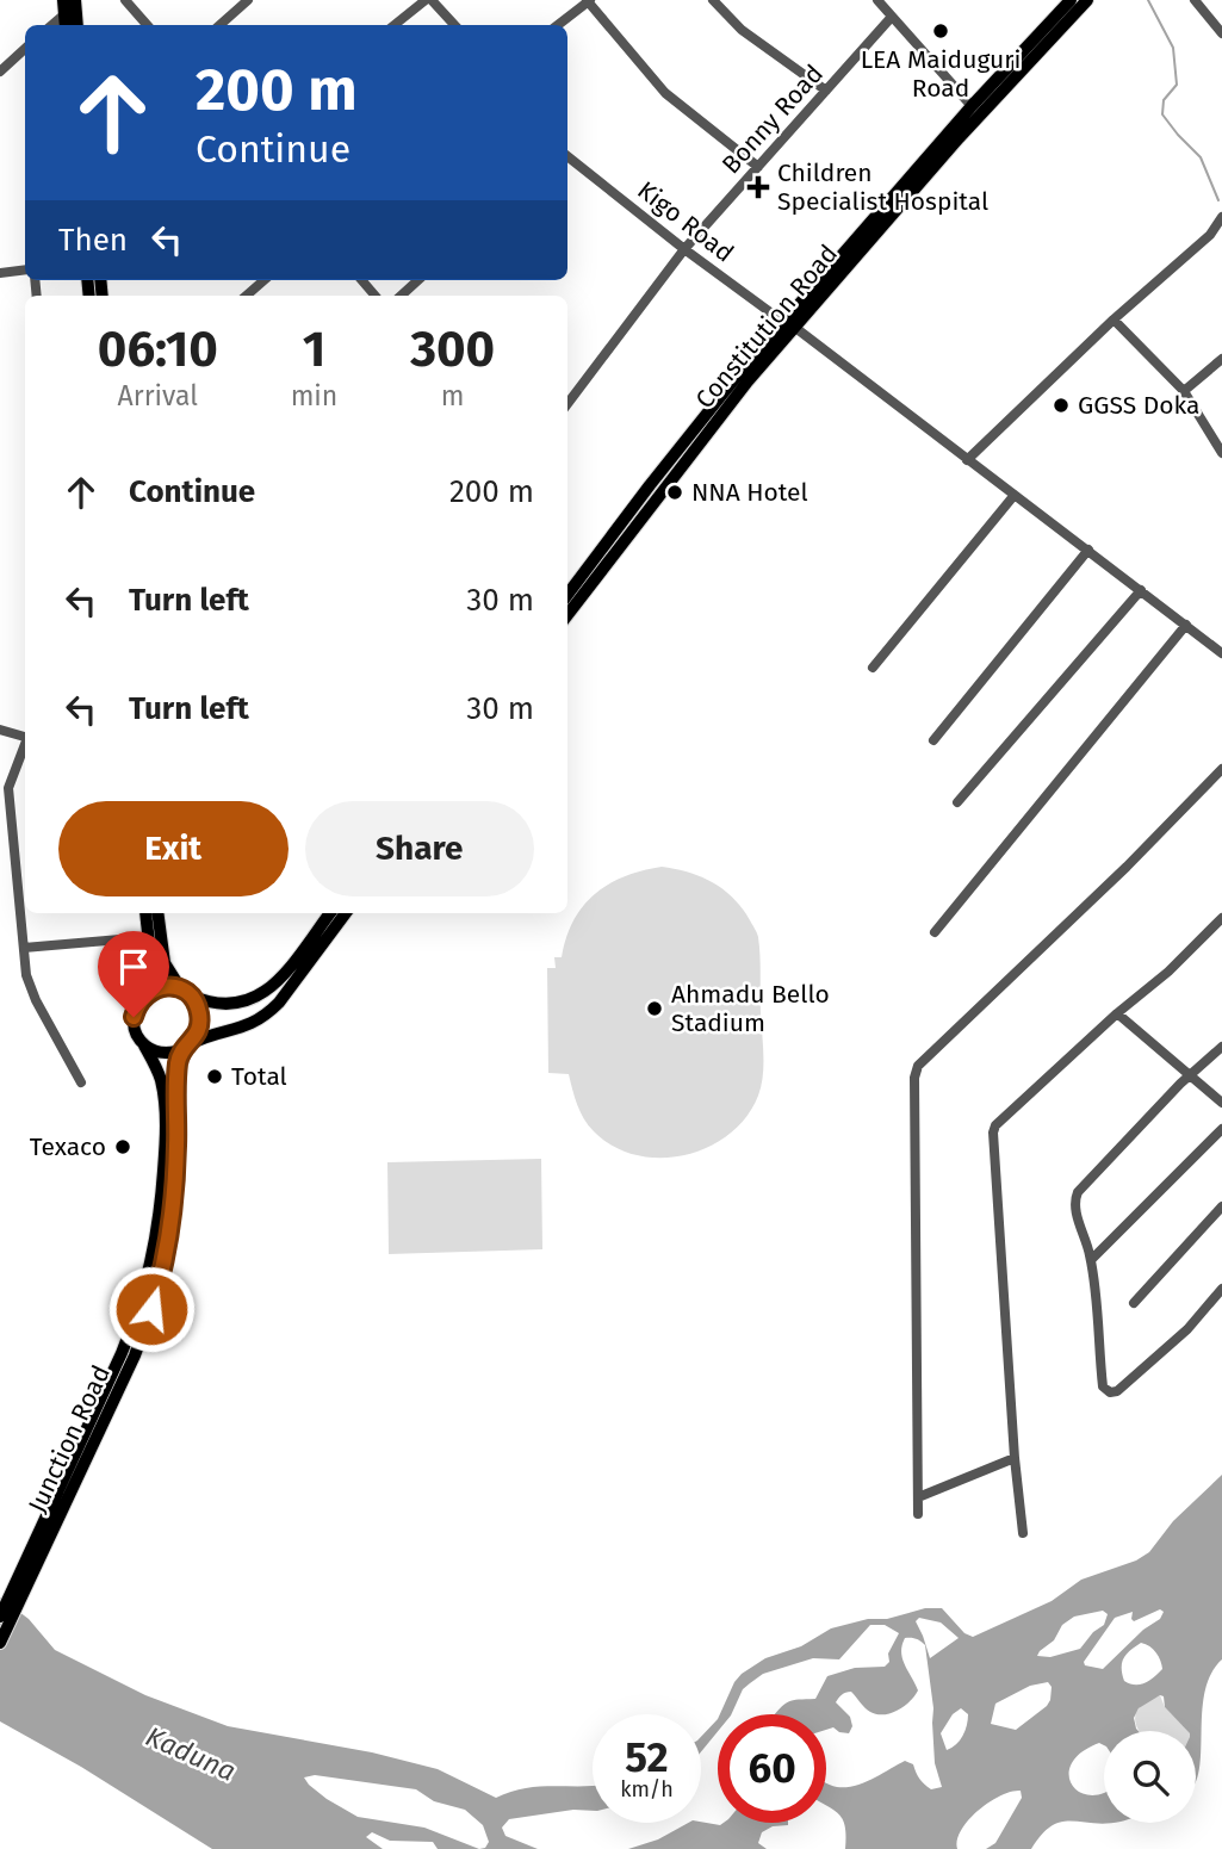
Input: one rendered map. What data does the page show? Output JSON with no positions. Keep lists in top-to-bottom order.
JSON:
{
  "streets": {
    "main road": ["Constitution Road", "Junction Road"],
    "street": ["Bonny Road", "Kigo Road"]
  },
  "crossings": [
    ["Bonny Road", "Kigo Road"],
    ["Kigo Road", "Constitution Road"]
  ],
  "water": ["Kaduna"],
  "places": {
    "other": [
      "LEA Maiduguri Road",
      "GGSS Doka",
      "NNA Hotel",
      "Ahmadu Bello Stadium",
      "Total",
      "Texaco"
    ],
    "health": ["Children Specialist Hospital"]
  },
  "page": {
    "turn": ["200 m", "Continue"],
    "then": "Then",
    "eta": [
      "06:10",
      "Arrival",
      "1",
      "min",
      "300",
      "m"
    ],
    "list": [
      {
        "name": "Continue",
        "value": "200 m"
      },
      {
        "name": "Turn left",
        "value": "30 m"
      },
      {
        "name": "Turn left",
        "value": "30 m"
      }
    ],
    "buttons": ["Exit", "Share"],
    "speed": "52 km/h",
    "limit": "60"
  }
}
